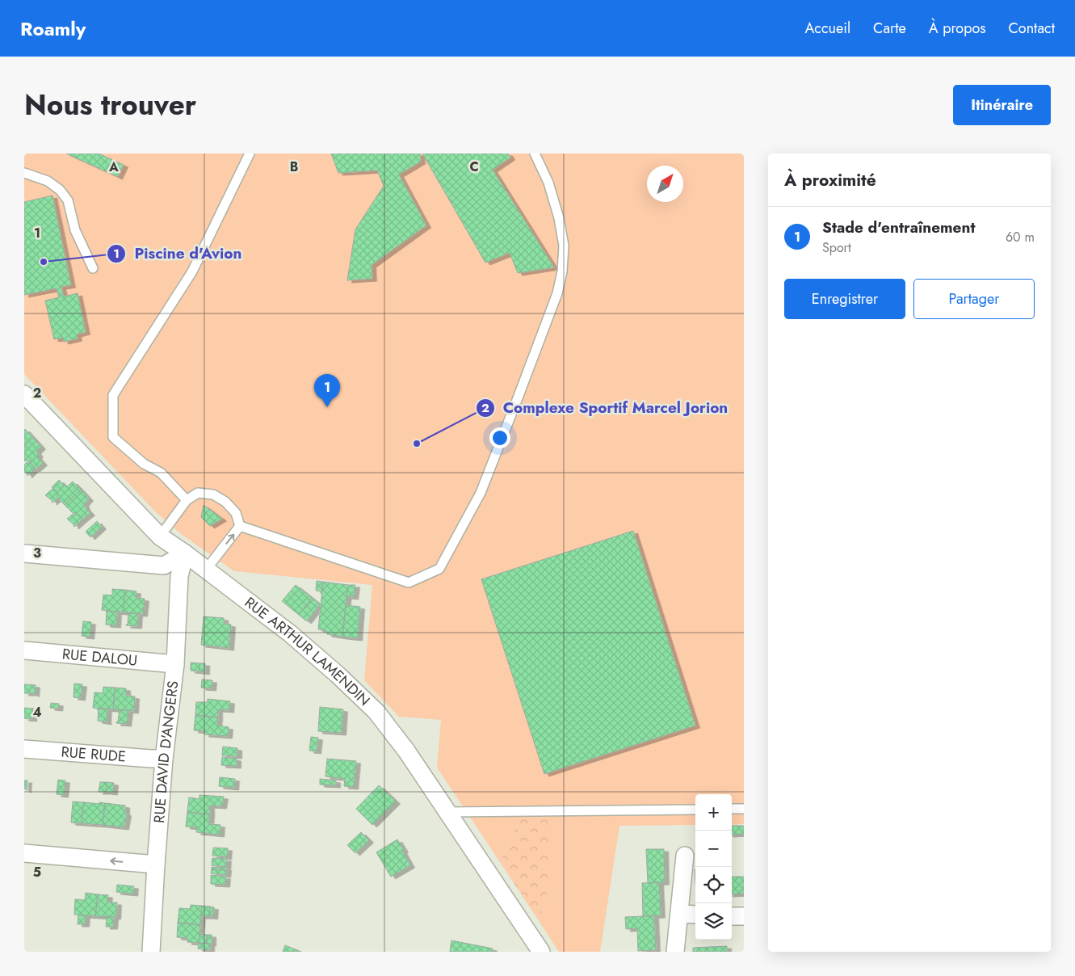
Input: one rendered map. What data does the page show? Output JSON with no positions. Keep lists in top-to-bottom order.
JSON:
{
  "streets": {
    "street": [
      "RUE ARTHUR LAMENDIN",
      "RUE DALOU",
      "RUE DAVID D'ANGERS",
      "RUE RUDE"
    ]
  },
  "crossings": [
    ["RUE ARTHUR LAMENDIN", "RUE DAVID D'ANGERS"],
    ["RUE DALOU", "RUE DAVID D'ANGERS"],
    ["RUE DAVID D'ANGERS", "RUE RUDE"]
  ],
  "places": ["Piscine d'Avion", "Complexe Sportif Marcel Jorion"],
  "north": "top right",
  "page": {
    "header": "Roamly",
    "nav": [
      "Accueil",
      "Carte",
      "À propos",
      "Contact"
    ],
    "title": "Nous trouver",
    "buttons": [
      "Itinéraire",
      ["Enregistrer", "Partager"]
    ],
    "heading": "À proximité",
    "list": [
      {
        "mark": "1",
        "name": "Stade d'entraînement",
        "note": "Sport",
        "value": "60 m"
      }
    ],
    "pins": "1",
    "map_buttons": ["+", "−"]
  },
  "grid": {
    "columns": ["A", "B", "C"],
    "rows": [
      "1",
      "2",
      "3",
      "4",
      "5"
    ]
  }
}
